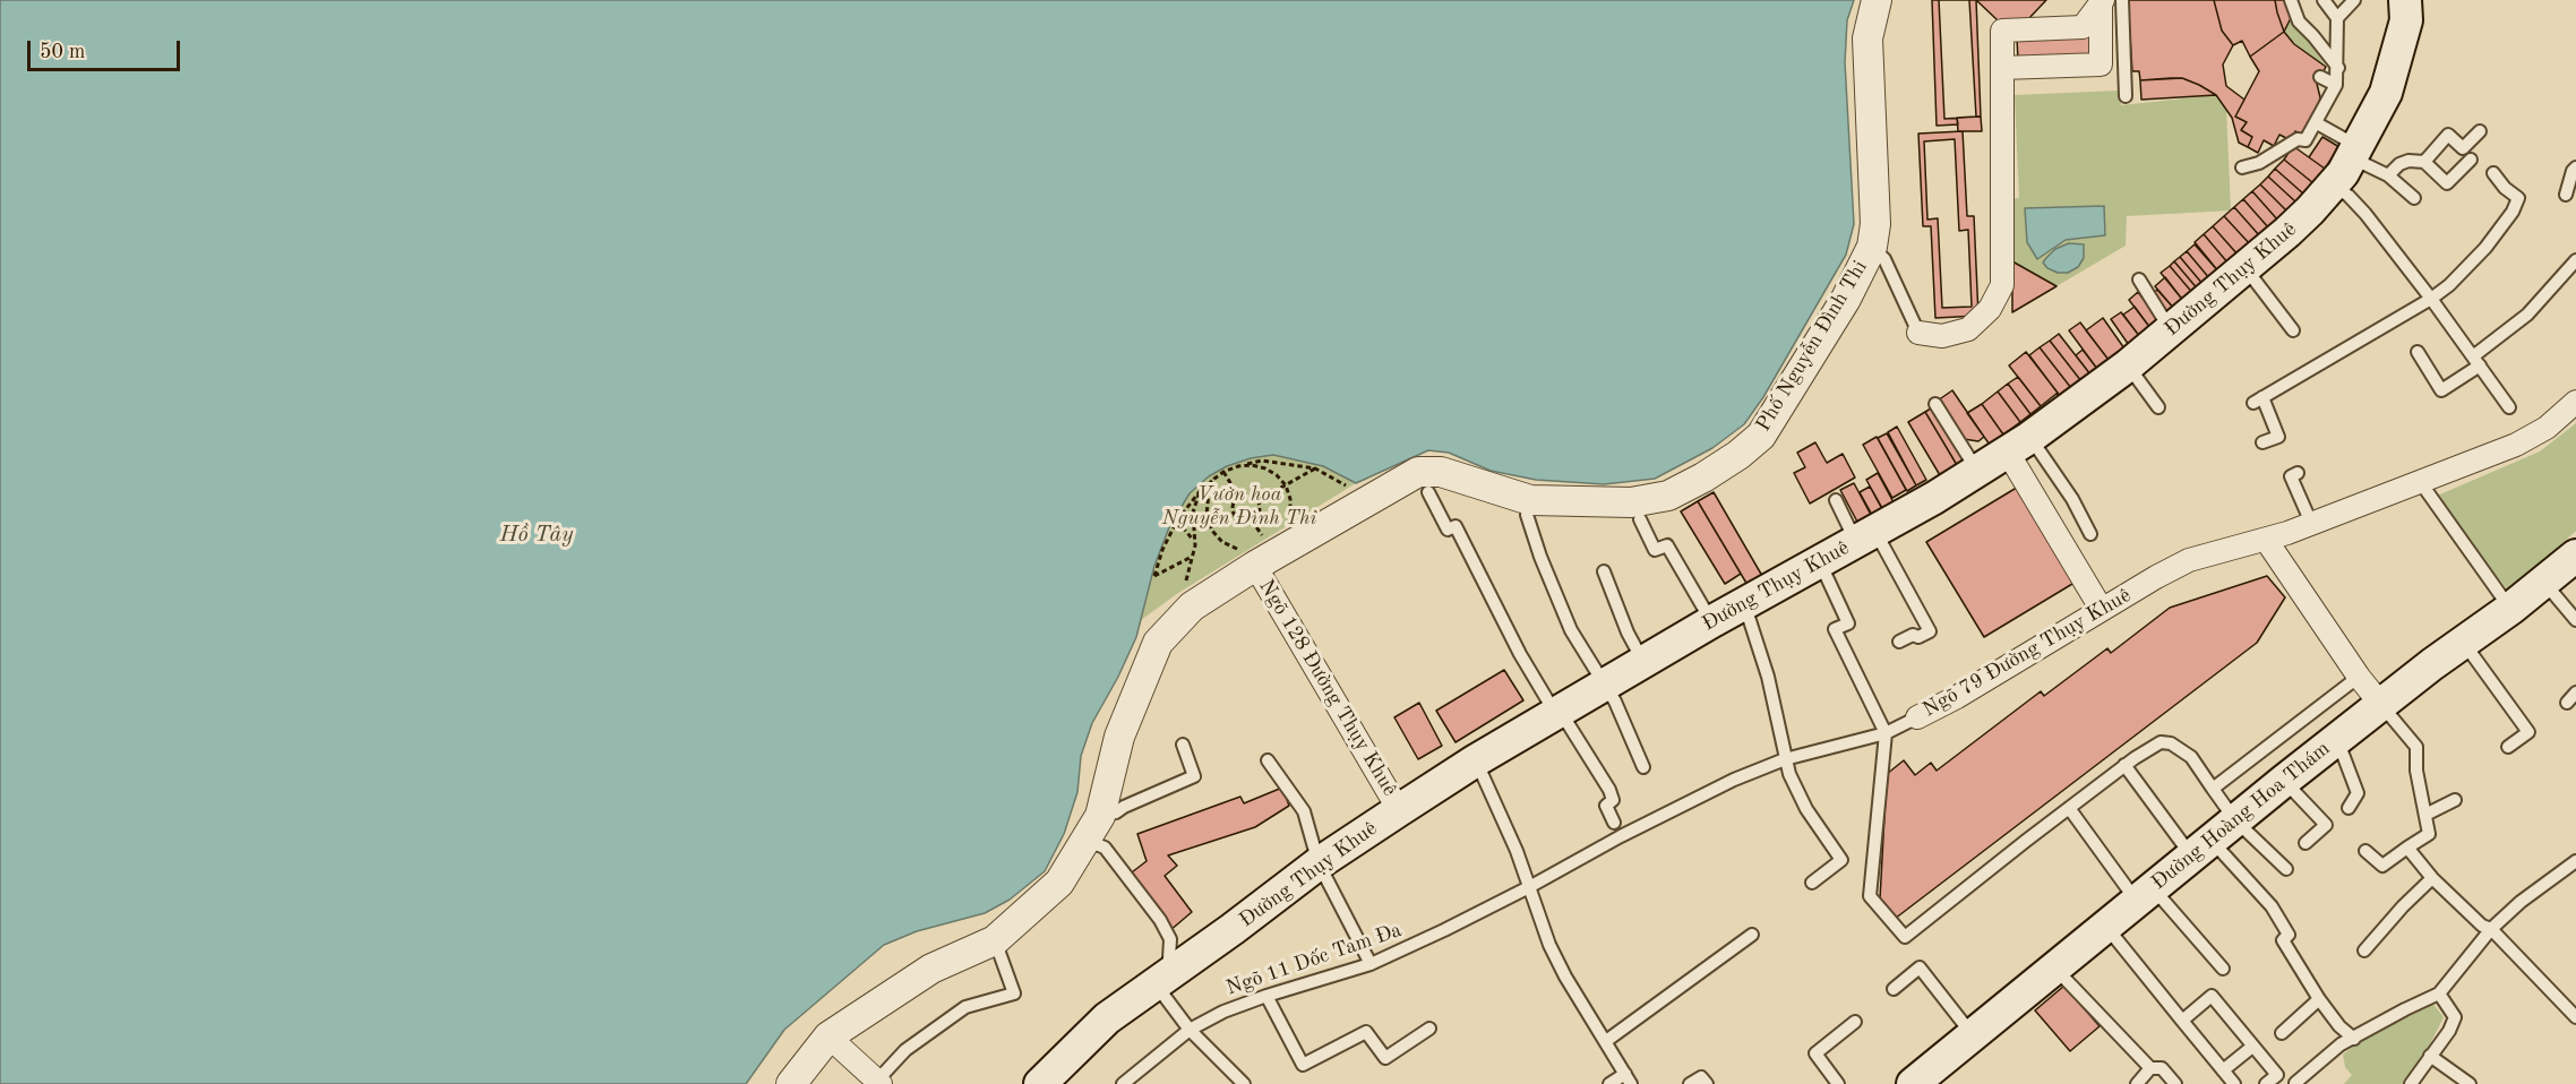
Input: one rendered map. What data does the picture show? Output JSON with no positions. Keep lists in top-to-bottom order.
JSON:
{
  "streets": {
    "main road": ["Đường Thụy Khuê", "Đường Hoàng Hoa Thám"],
    "street": ["Phố Nguyễn Đình Thi", "Ngõ 79 Đường Thụy Khuê", "Ngõ 128 Đường Thụy Khuê"],
    "lane": ["Ngõ 11 Dốc Tam Đa"]
  },
  "crossings": [
    ["Đường Thụy Khuê", "Ngõ 128 Đường Thụy Khuê"],
    ["Phố Nguyễn Đình Thi", "Ngõ 128 Đường Thụy Khuê"],
    ["Ngõ 79 Đường Thụy Khuê", "Ngõ 11 Dốc Tam Đa"]
  ],
  "water": ["Hồ Tây"],
  "parks": ["Vườn hoa Nguyễn Đình Thi"],
  "scale_bar": "50 m"
}
